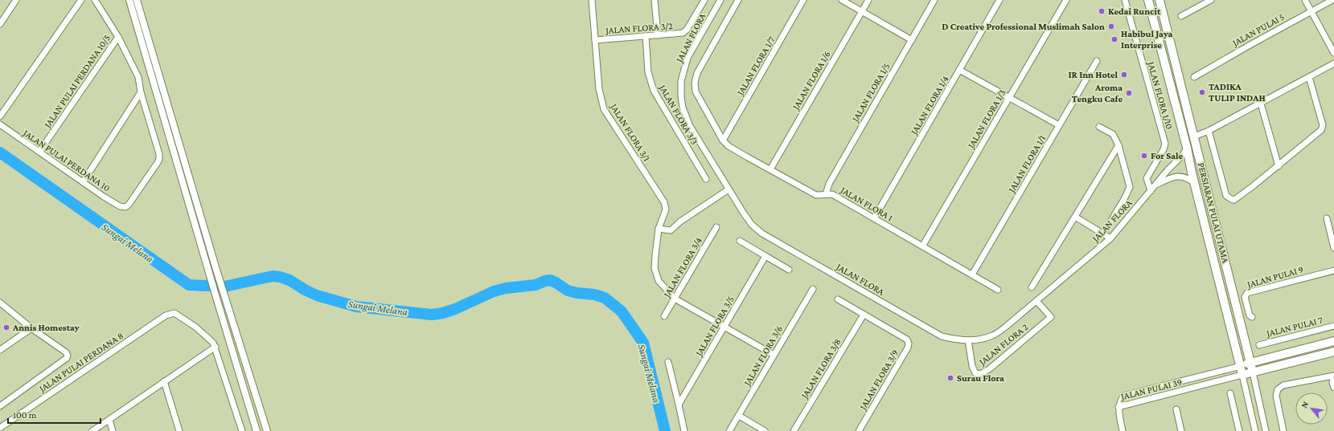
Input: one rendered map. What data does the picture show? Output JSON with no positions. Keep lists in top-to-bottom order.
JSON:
{
  "streets": {
    "main road": ["PERSIARAN PULAI UTAMA"],
    "street": [
      "JALAN FLORA 3/2",
      "JALAN PULAI 5",
      "JALAN FLORA",
      "JALAN FLORA 1/7",
      "JALAN FLORA 1/6",
      "JALAN PULAI PERDANA 10/5",
      "JALAN FLORA 1/5",
      "JALAN FLORA 1/10",
      "JALAN FLORA 1/4",
      "JALAN FLORA 3/3",
      "JALAN FLORA 1/3",
      "JALAN FLORA 3/1",
      "JALAN PULAI PERDANA 10",
      "JALAN FLORA 1/1",
      "JALAN FLORA 1",
      "JALAN FLORA 3/4",
      "JALAN PULAI 9",
      "JALAN FLORA 3/5",
      "JALAN PULAI 7",
      "JALAN FLORA 2",
      "JALAN FLORA 3/6",
      "JALAN PULAI PERDANA 8",
      "JALAN FLORA 3/8",
      "JALAN FLORA 3/9",
      "JALAN PULAI 39"
    ]
  },
  "crossings": [
    ["JALAN FLORA 3/2", "JALAN FLORA 3/3"],
    ["JALAN FLORA 3/2", "JALAN FLORA 3/1"],
    ["JALAN FLORA", "JALAN FLORA 1/10"],
    ["JALAN FLORA", "PERSIARAN PULAI UTAMA"],
    ["JALAN FLORA", "JALAN FLORA 2"],
    ["JALAN FLORA 1/7", "JALAN FLORA 1"],
    ["JALAN FLORA 1/6", "JALAN FLORA 1"],
    ["JALAN PULAI PERDANA 10/5", "JALAN PULAI PERDANA 10"],
    ["JALAN FLORA 1/5", "JALAN FLORA 1"],
    ["JALAN FLORA 1/4", "JALAN FLORA 1"],
    ["JALAN FLORA 1/3", "JALAN FLORA 1"],
    ["JALAN FLORA 3/1", "JALAN FLORA 3/4"],
    ["JALAN FLORA 3/1", "JALAN FLORA 3/5"],
    ["JALAN FLORA 3/1", "JALAN FLORA 3/6"],
    ["JALAN FLORA 1/1", "JALAN FLORA 1"],
    ["PERSIARAN PULAI UTAMA", "JALAN PULAI 39"],
    ["JALAN FLORA 3/8", "JALAN FLORA 3/9"]
  ],
  "water": ["Sungai Melana"],
  "places": [
    "Kedai Runcit",
    "D Creative Professional Muslimah Salon",
    "Habibul Jaya Interprise",
    "IR Inn Hotel",
    "TADIKA TULIP INDAH",
    "Aroma Tengku Cafe",
    "For Sale",
    "Annis Homestay",
    "Surau Flora"
  ],
  "scale_bar": "100 m",
  "north": "top left"
}
